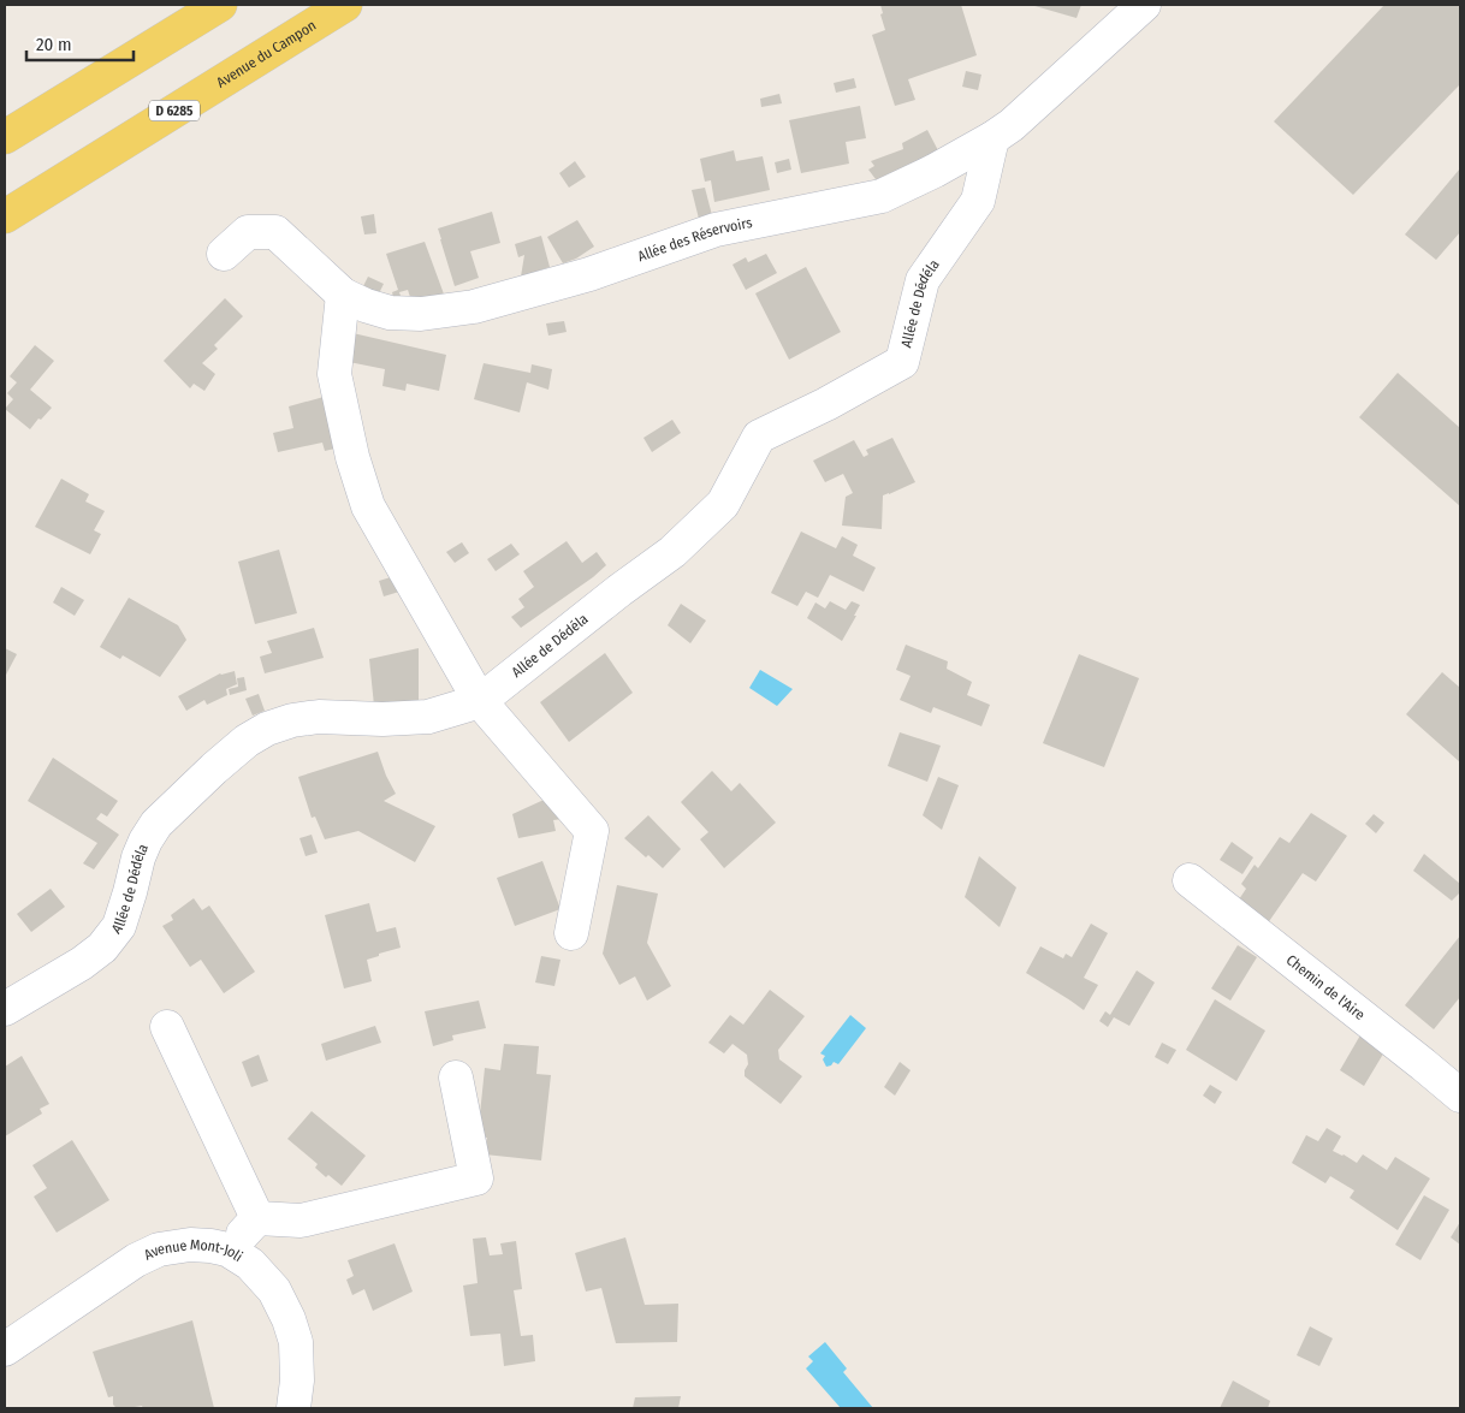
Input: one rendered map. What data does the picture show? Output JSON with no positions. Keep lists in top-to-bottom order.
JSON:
{
  "streets": {
    "main road": ["Avenue du Campon", "D 6285"],
    "street": [
      "Allée des Réservoirs",
      "Allée de Dédéla",
      "Chemin de l'Aire",
      "Avenue Mont-Joli"
    ]
  },
  "crossings": [
    ["Allée des Réservoirs", "Allée de Dédéla"]
  ],
  "scale_bar": "20 m"
}
